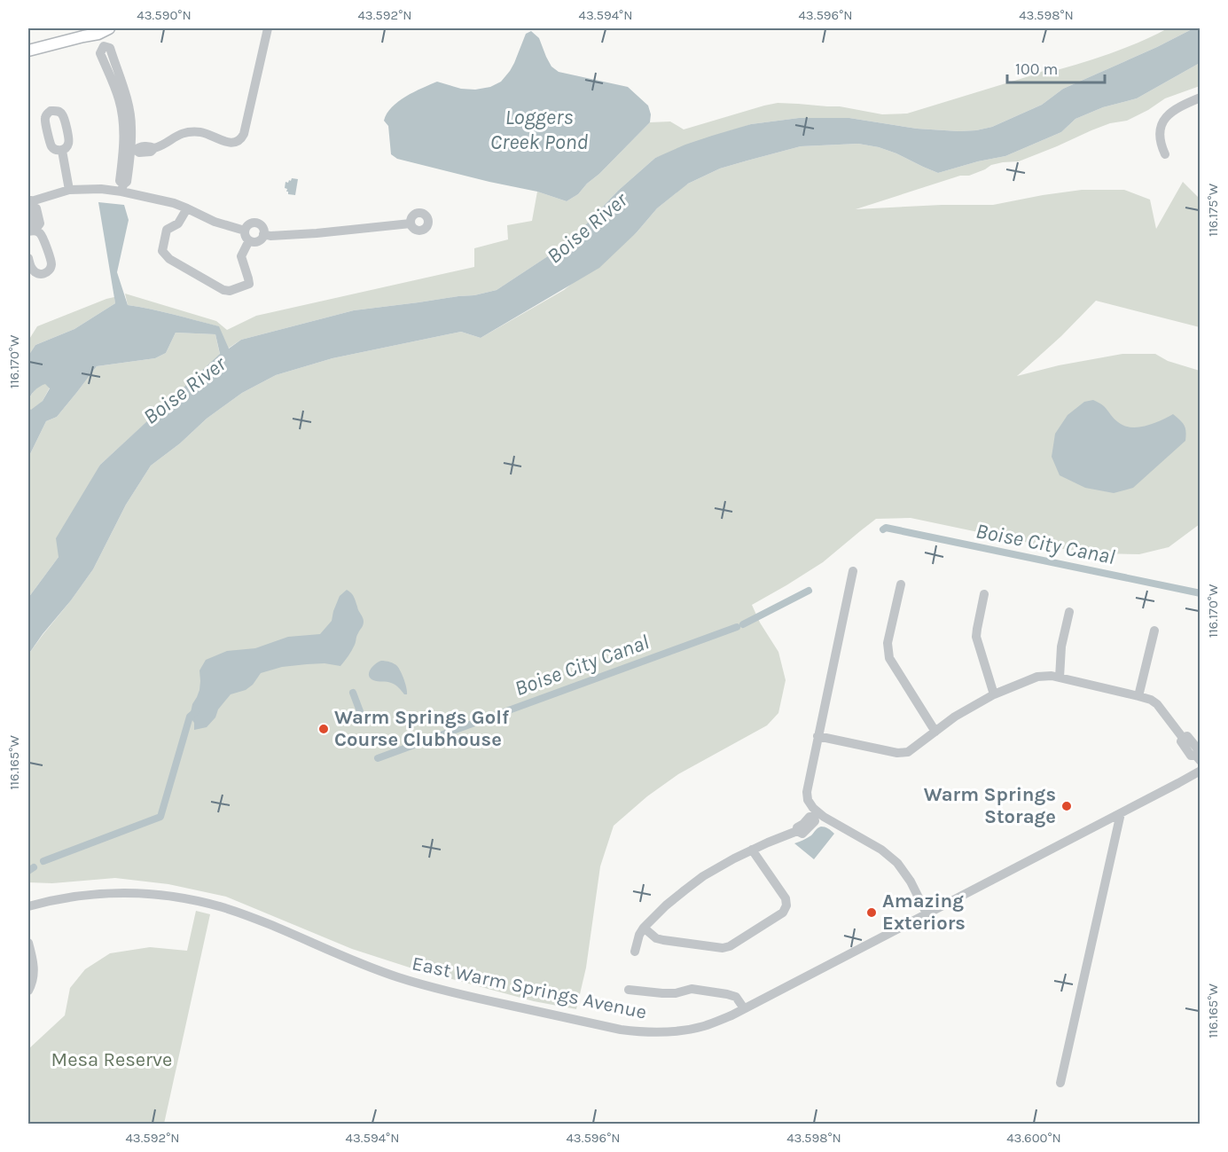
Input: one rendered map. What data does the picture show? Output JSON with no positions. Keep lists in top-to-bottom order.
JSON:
{
  "streets": {
    "street": ["East Warm Springs Avenue"]
  },
  "water": ["Loggers Creek Pond", "Boise River", "Boise City Canal"],
  "parks": ["Mesa Reserve"],
  "places": ["Warm Springs Golf Course Clubhouse", "Warm Springs Storage", "Amazing Exteriors"],
  "scale_bar": "100 m",
  "coordinates": [
    "43.590°N",
    "43.592°N",
    "43.594°N",
    "43.596°N",
    "43.598°N",
    "116.175°W",
    "116.170°W",
    "116.165°W",
    "43.600°N"
  ]
}
